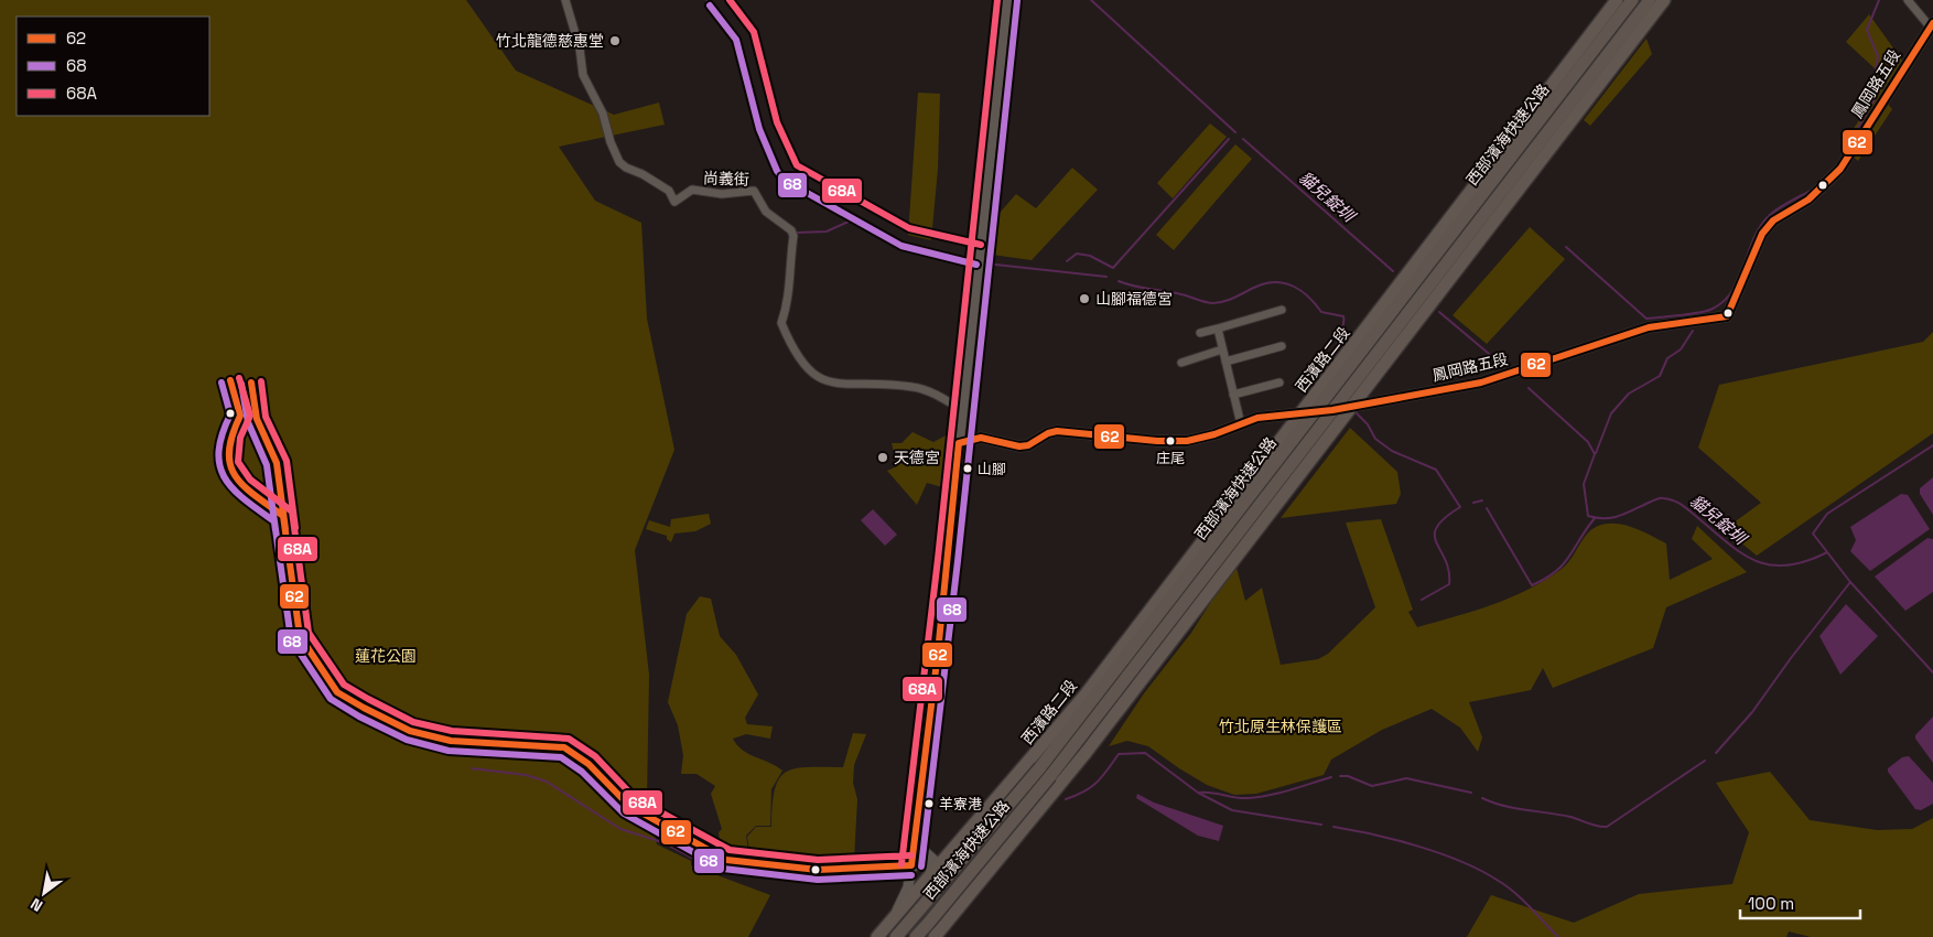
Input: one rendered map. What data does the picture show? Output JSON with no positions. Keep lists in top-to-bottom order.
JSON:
{
  "streets": {
    "highway": ["西部濱海快速公路"],
    "main road": ["西濱路二段"],
    "street": ["鳳岡路五段", "尚義街"]
  },
  "crossings": [
    ["鳳岡路五段", "西部濱海快速公路"],
    ["鳳岡路五段", "西濱路二段"]
  ],
  "water": ["貓兒錠圳"],
  "parks": ["蓮花公園", "竹北原生林保護區"],
  "places": [
    "竹北龍德慈惠堂",
    "山腳福德宮",
    "庄尾",
    "天德宮",
    "山腳",
    "羊寮港"
  ],
  "lines": ["transit line 68A", "transit line 68", "transit line 62"],
  "legend": ["62", "68", "68A"],
  "scale_bar": "100 m",
  "north": "bottom left"
}
